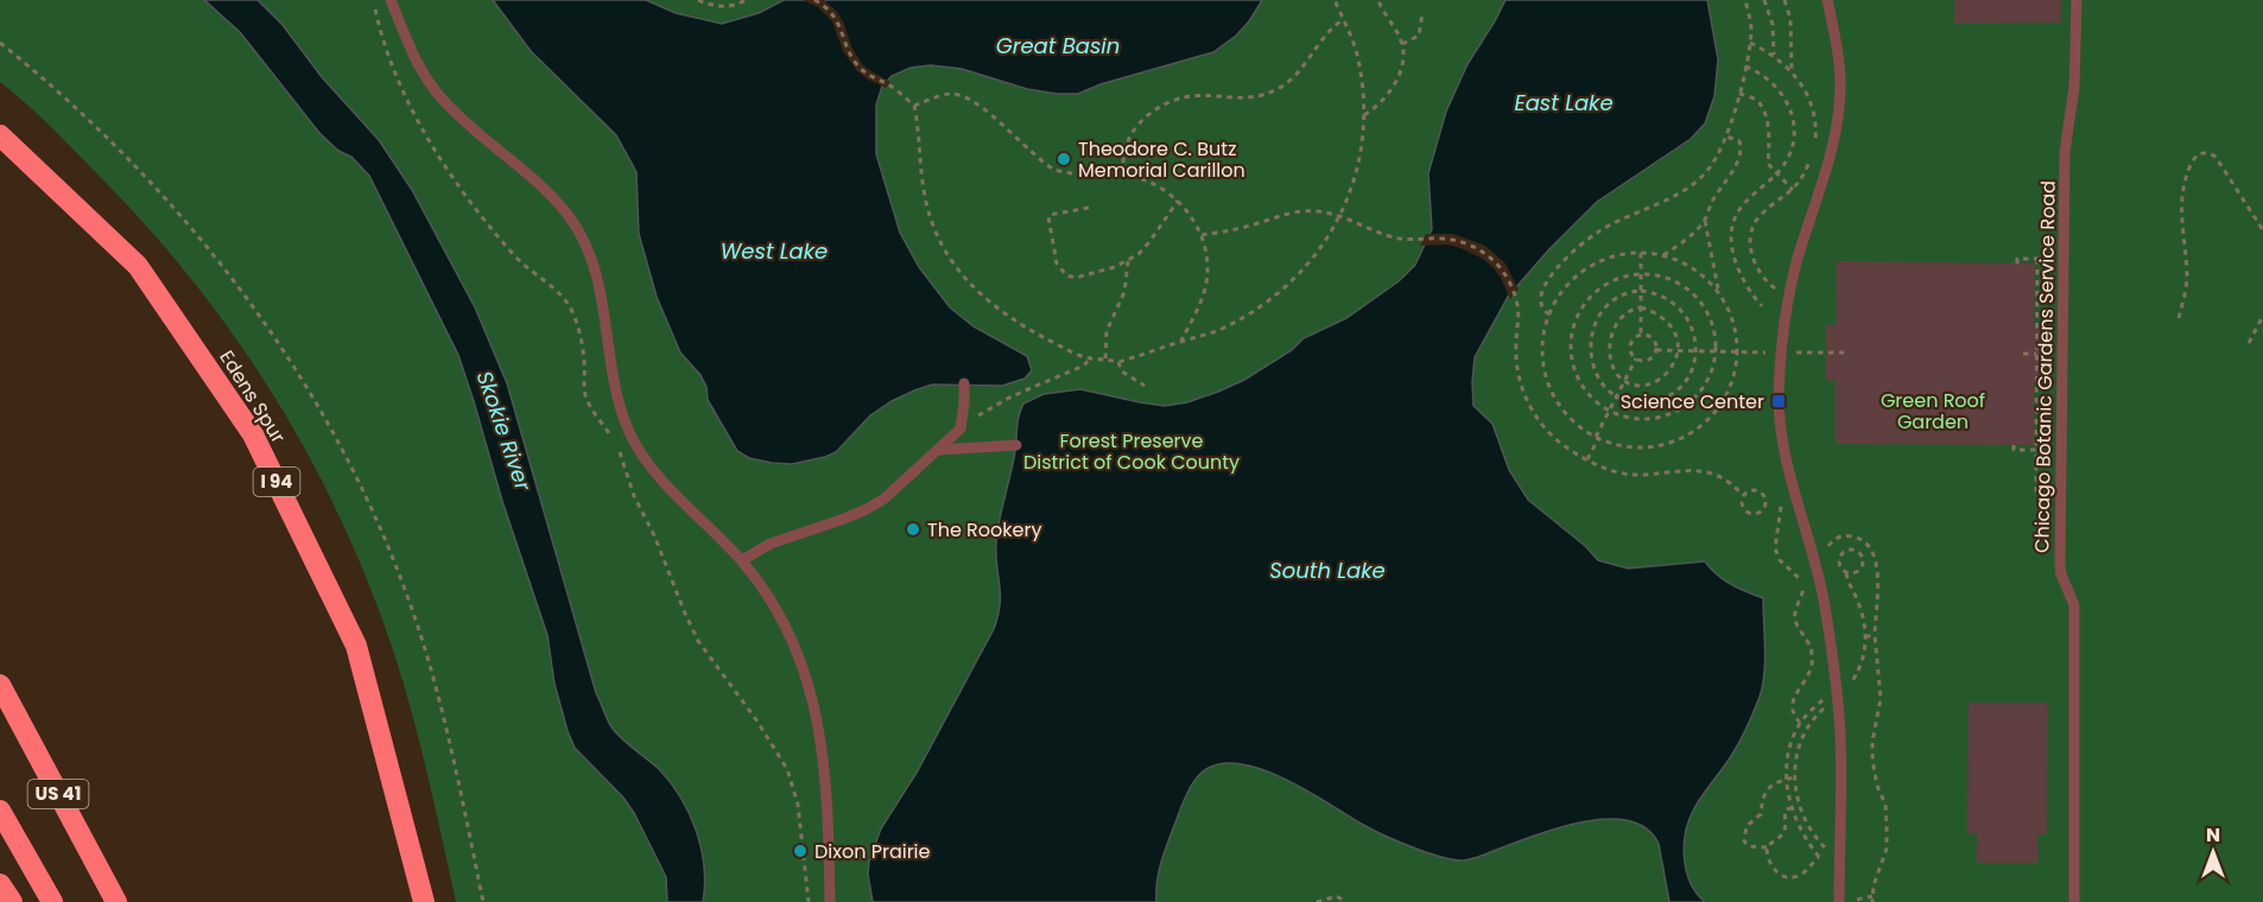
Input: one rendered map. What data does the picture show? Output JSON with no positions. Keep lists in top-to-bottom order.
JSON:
{
  "streets": {
    "highway": ["Edens Spur", "I 94", "US 41"],
    "lane": ["Chicago Botanic Gardens Service Road"]
  },
  "water": [
    "Great Basin",
    "East Lake",
    "West Lake",
    "Skokie River",
    "South Lake"
  ],
  "parks": ["Green Roof Garden", "Forest Preserve District of Cook County"],
  "places": {
    "other": ["Theodore C. Butz Memorial Carillon", "The Rookery", "Dixon Prairie"],
    "transit": ["Science Center"]
  },
  "north": "top"
}
